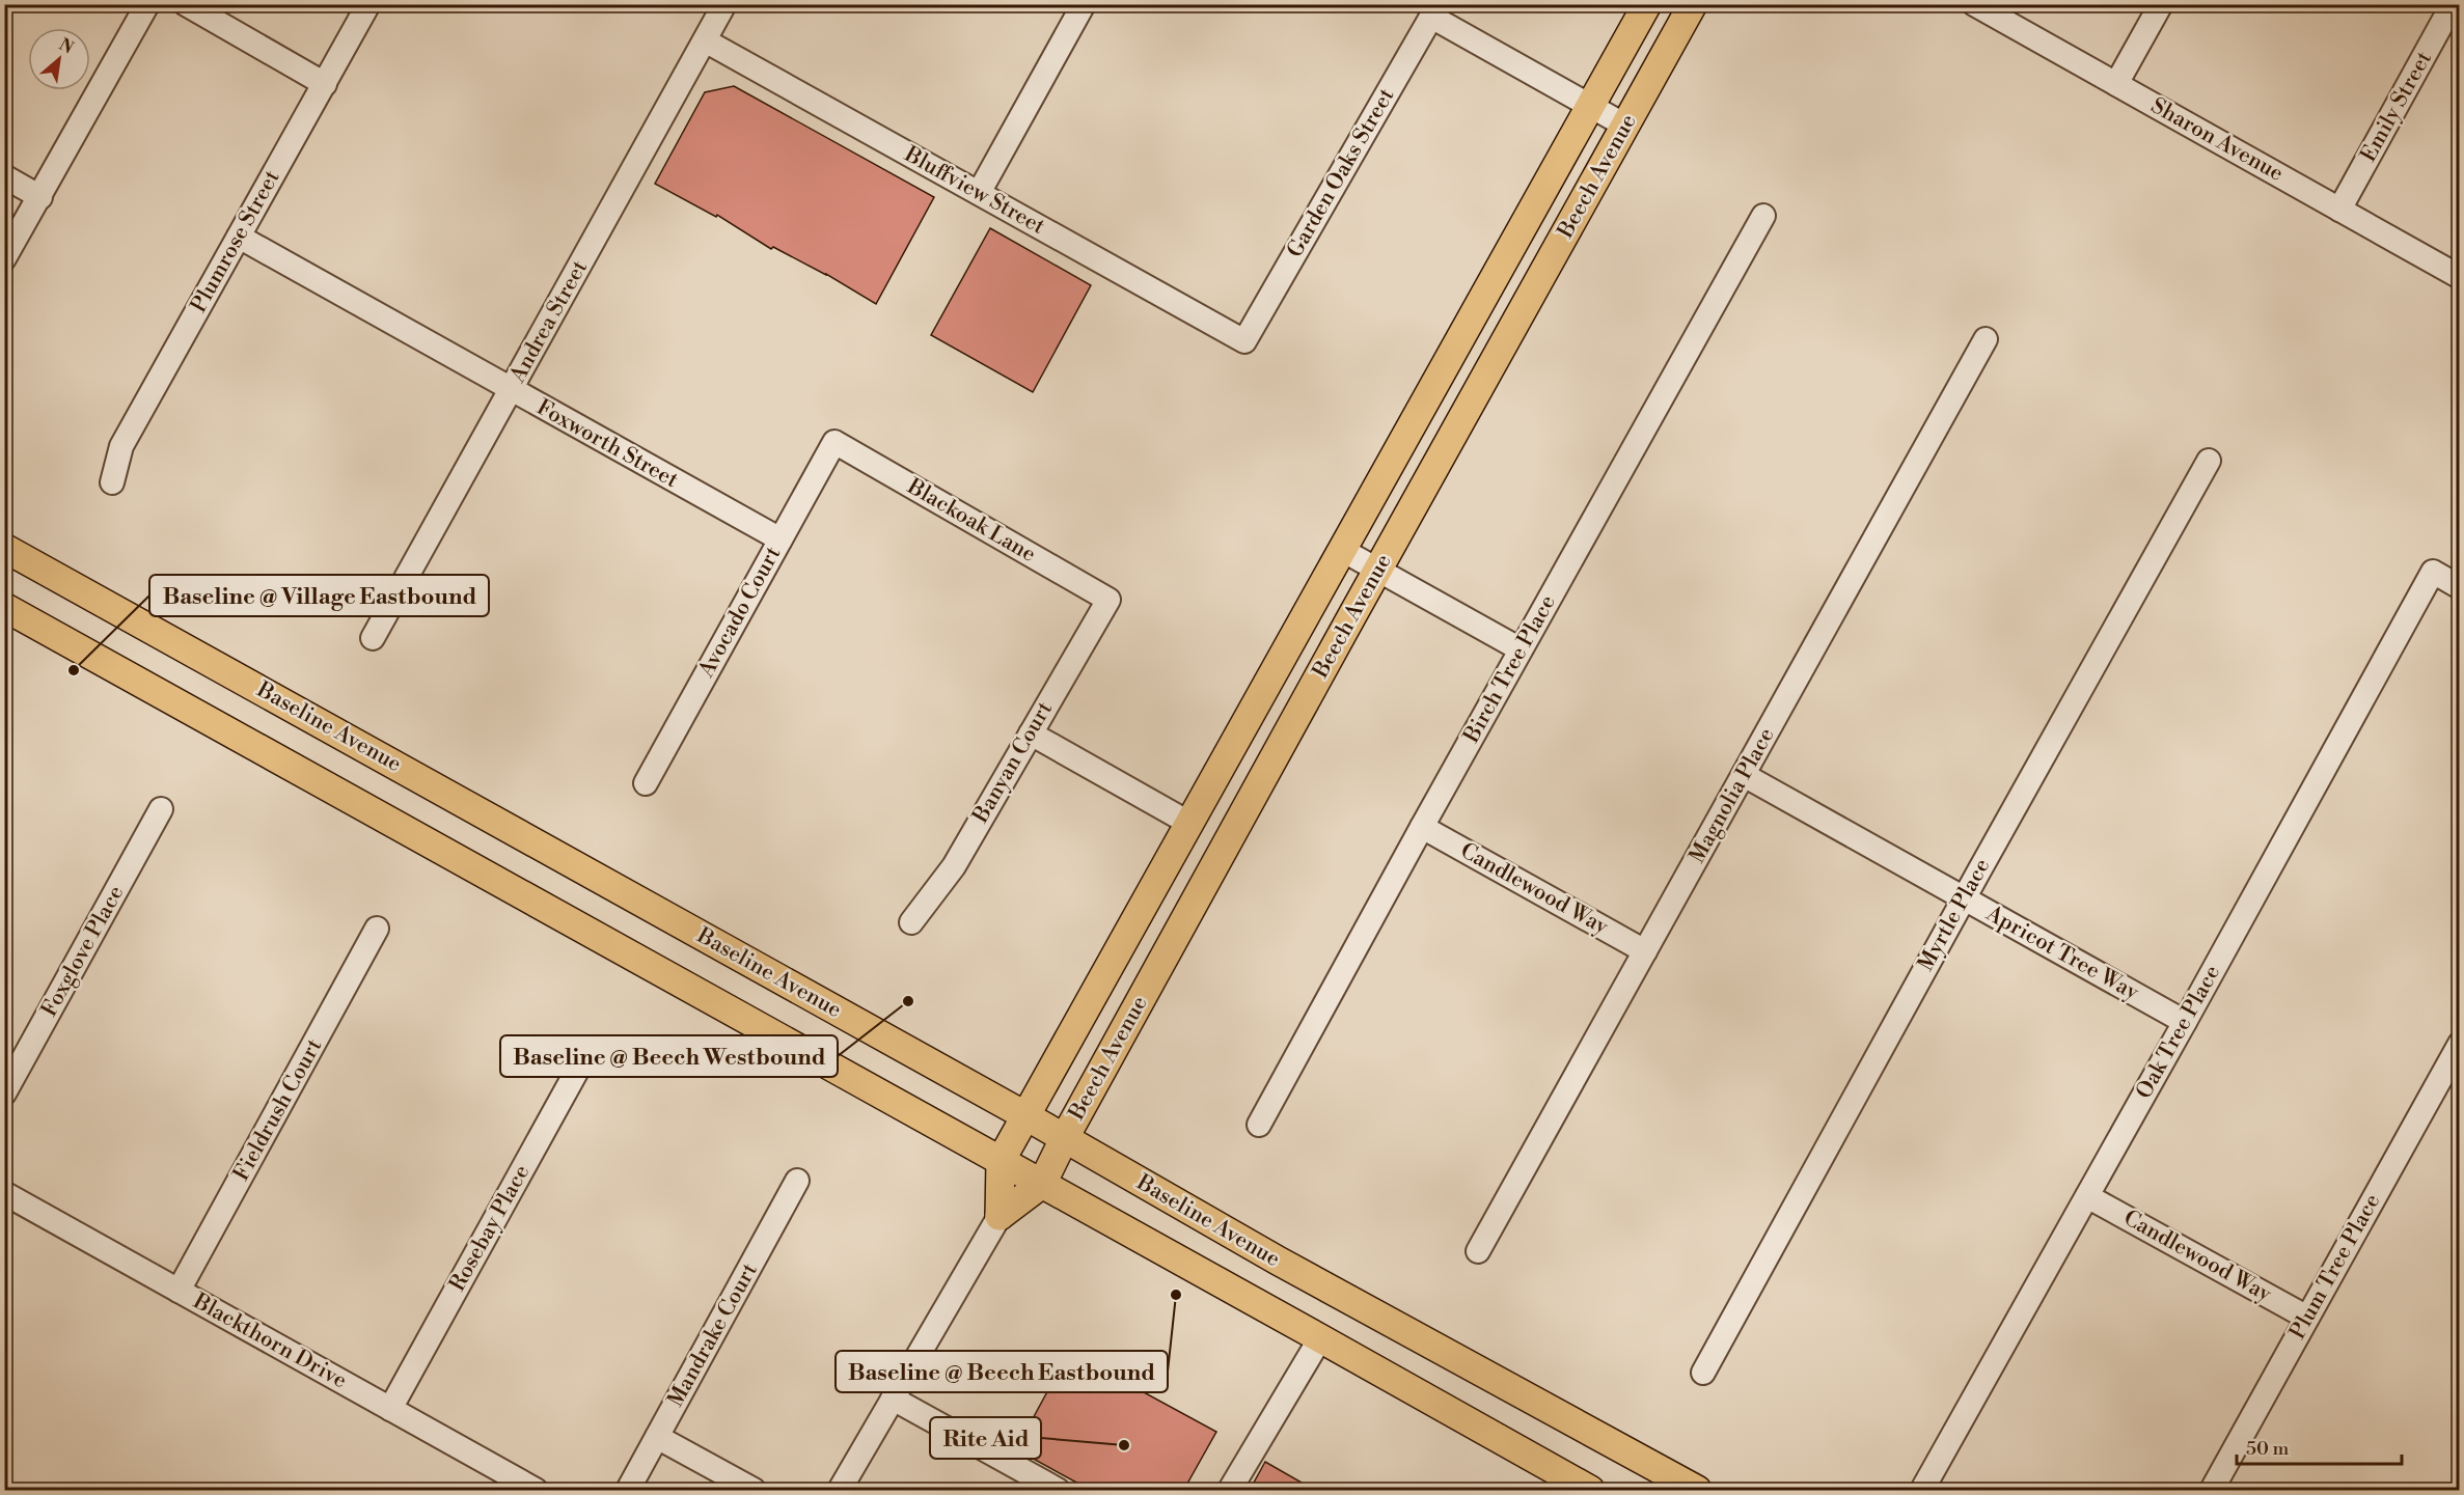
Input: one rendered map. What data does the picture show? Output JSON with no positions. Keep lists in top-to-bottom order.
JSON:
{
  "streets": {
    "main road": ["Beech Avenue", "Baseline Avenue"],
    "street": [
      "Emily Street",
      "Sharon Avenue",
      "Garden Oaks Street",
      "Bluffview Street",
      "Plumrose Street",
      "Andrea Street",
      "Foxworth Street",
      "Blackoak Lane",
      "Avocado Court",
      "Birch Tree Place",
      "Banyan Court",
      "Magnolia Place",
      "Candlewood Way",
      "Myrtle Place",
      "Foxglove Place",
      "Apricot Tree Way",
      "Oak Tree Place",
      "Fieldrush Court",
      "Rosebay Place",
      "Plum Tree Place",
      "Mandrake Court",
      "Blackthorn Drive"
    ]
  },
  "crossings": [
    ["Emily Street", "Sharon Avenue"],
    ["Garden Oaks Street", "Bluffview Street"],
    ["Beech Avenue", "Baseline Avenue"],
    ["Bluffview Street", "Andrea Street"],
    ["Plumrose Street", "Foxworth Street"],
    ["Andrea Street", "Foxworth Street"],
    ["Foxworth Street", "Avocado Court"],
    ["Blackoak Lane", "Avocado Court"],
    ["Blackoak Lane", "Banyan Court"],
    ["Birch Tree Place", "Candlewood Way"],
    ["Magnolia Place", "Candlewood Way"],
    ["Magnolia Place", "Apricot Tree Way"],
    ["Candlewood Way", "Oak Tree Place"],
    ["Candlewood Way", "Plum Tree Place"],
    ["Myrtle Place", "Apricot Tree Way"],
    ["Apricot Tree Way", "Oak Tree Place"],
    ["Fieldrush Court", "Blackthorn Drive"],
    ["Rosebay Place", "Blackthorn Drive"]
  ],
  "places": [
    "Baseline @ Village Eastbound",
    "Baseline @ Beech Westbound",
    "Baseline @ Beech Eastbound",
    "Rite Aid"
  ],
  "scale_bar": "50 m",
  "north": "top right"
}
